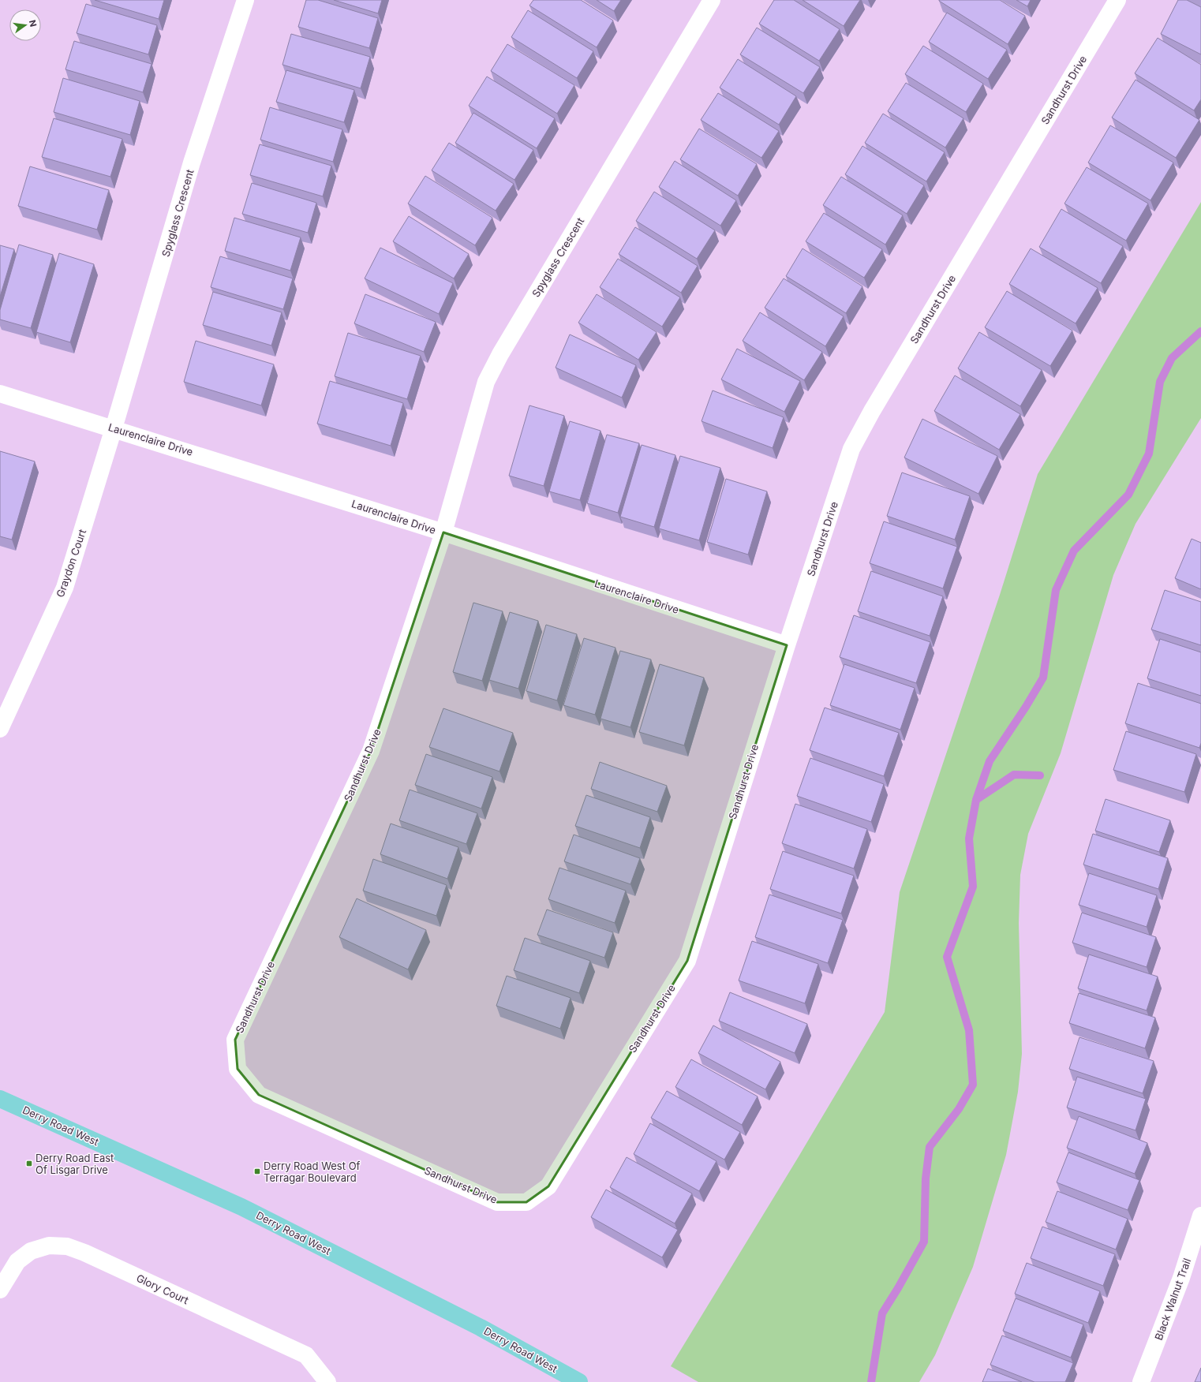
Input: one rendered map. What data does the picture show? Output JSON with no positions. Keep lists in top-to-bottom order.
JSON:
{
  "streets": {
    "main road": ["Derry Road West"],
    "street": [
      "Sandhurst Drive",
      "Spyglass Crescent",
      "Laurenclaire Drive",
      "Graydon Court",
      "Glory Court",
      "Black Walnut Trail"
    ]
  },
  "crossings": [
    ["Sandhurst Drive", "Spyglass Crescent"],
    ["Sandhurst Drive", "Laurenclaire Drive"],
    ["Spyglass Crescent", "Laurenclaire Drive"],
    ["Spyglass Crescent", "Graydon Court"],
    ["Laurenclaire Drive", "Graydon Court"]
  ],
  "places": {
    "transit": ["Derry Road East Of Lisgar Drive", "Derry Road West Of Terragar Boulevard"]
  },
  "north": "right"
}
